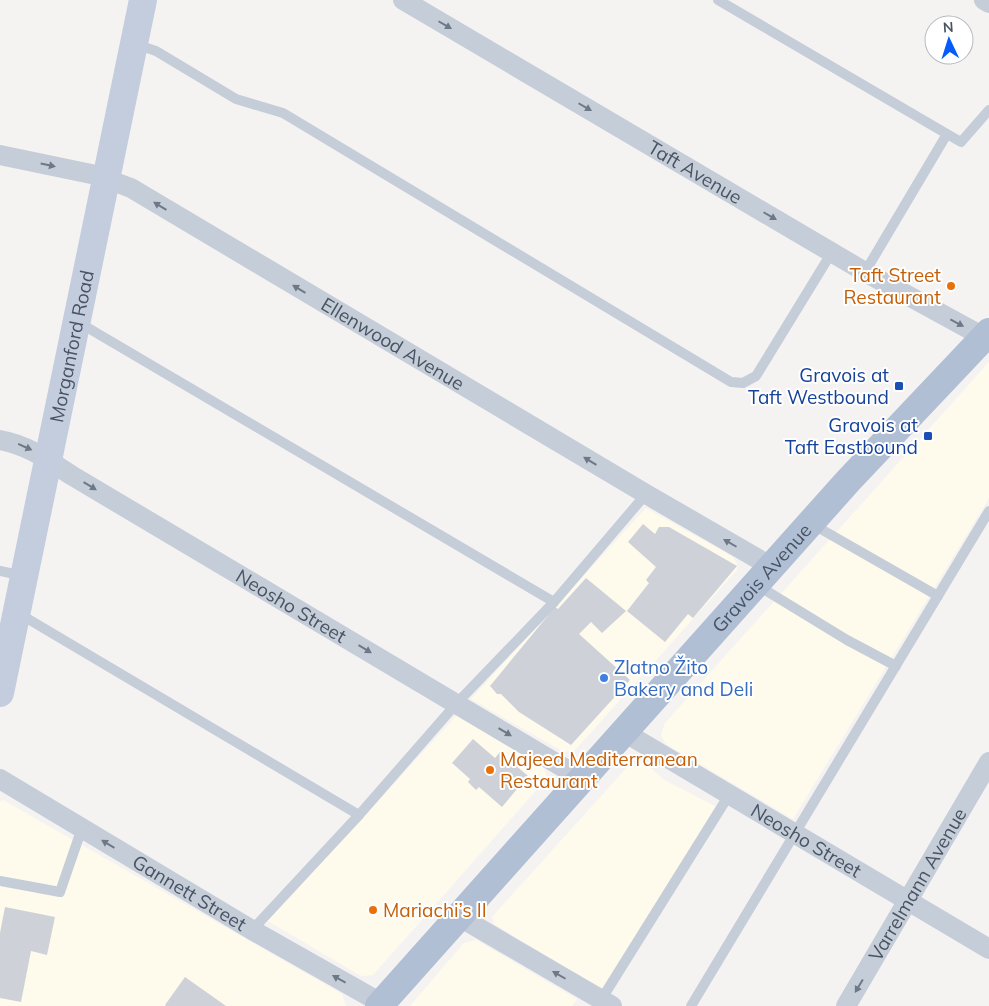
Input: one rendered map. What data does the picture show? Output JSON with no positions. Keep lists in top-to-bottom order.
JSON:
{
  "streets": {
    "main road": ["Gravois Avenue"],
    "street": [
      "Taft Avenue",
      "Ellenwood Avenue",
      "Morganford Road",
      "Neosho Street",
      "Varrelmann Avenue",
      "Gannett Street"
    ]
  },
  "crossings": [
    ["Taft Avenue", "Gravois Avenue"],
    ["Ellenwood Avenue", "Morganford Road"],
    ["Ellenwood Avenue", "Gravois Avenue"],
    ["Morganford Road", "Neosho Street"],
    ["Gravois Avenue", "Neosho Street"],
    ["Gravois Avenue", "Gannett Street"],
    ["Neosho Street", "Varrelmann Avenue"]
  ],
  "one_way": [
    "Taft Avenue",
    "Neosho Street",
    "Varrelmann Avenue",
    "Gannett Street"
  ],
  "places": {
    "other": [
      "Taft Street Restaurant",
      "Zlatno Žito Bakery and Deli",
      "Majeed Mediterranean Restaurant",
      "Mariachi’s II"
    ],
    "transit": ["Gravois at Taft Westbound", "Gravois at Taft Eastbound"]
  },
  "north": "top"
}
